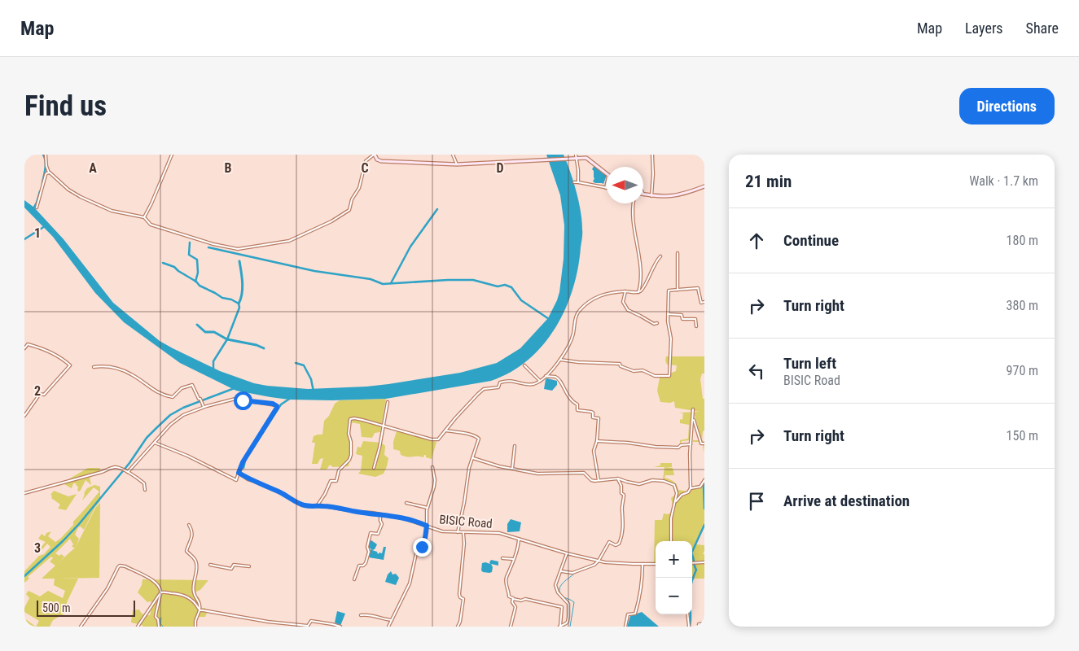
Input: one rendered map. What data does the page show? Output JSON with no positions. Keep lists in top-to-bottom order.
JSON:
{
  "streets": {
    "street": ["BISIC Road"]
  },
  "scale_bar": "500 m",
  "north": "left",
  "page": {
    "header": "Map",
    "nav": ["Map", "Layers", "Share"],
    "buttons": "Directions",
    "title": "Find us",
    "heading": ["21 min", "Walk · 1.7 km"],
    "list": [
      ["Continue", "180 m"],
      ["Turn right", "380 m"],
      ["Turn left", "BISIC Road", "970 m"],
      ["Turn right", "150 m"],
      "Arrive at destination"
    ],
    "map_buttons": ["+", "−"],
    "scale": "500 m"
  },
  "grid": {
    "columns": [
      "A",
      "B",
      "C",
      "D"
    ],
    "rows": ["1", "2", "3"]
  }
}
